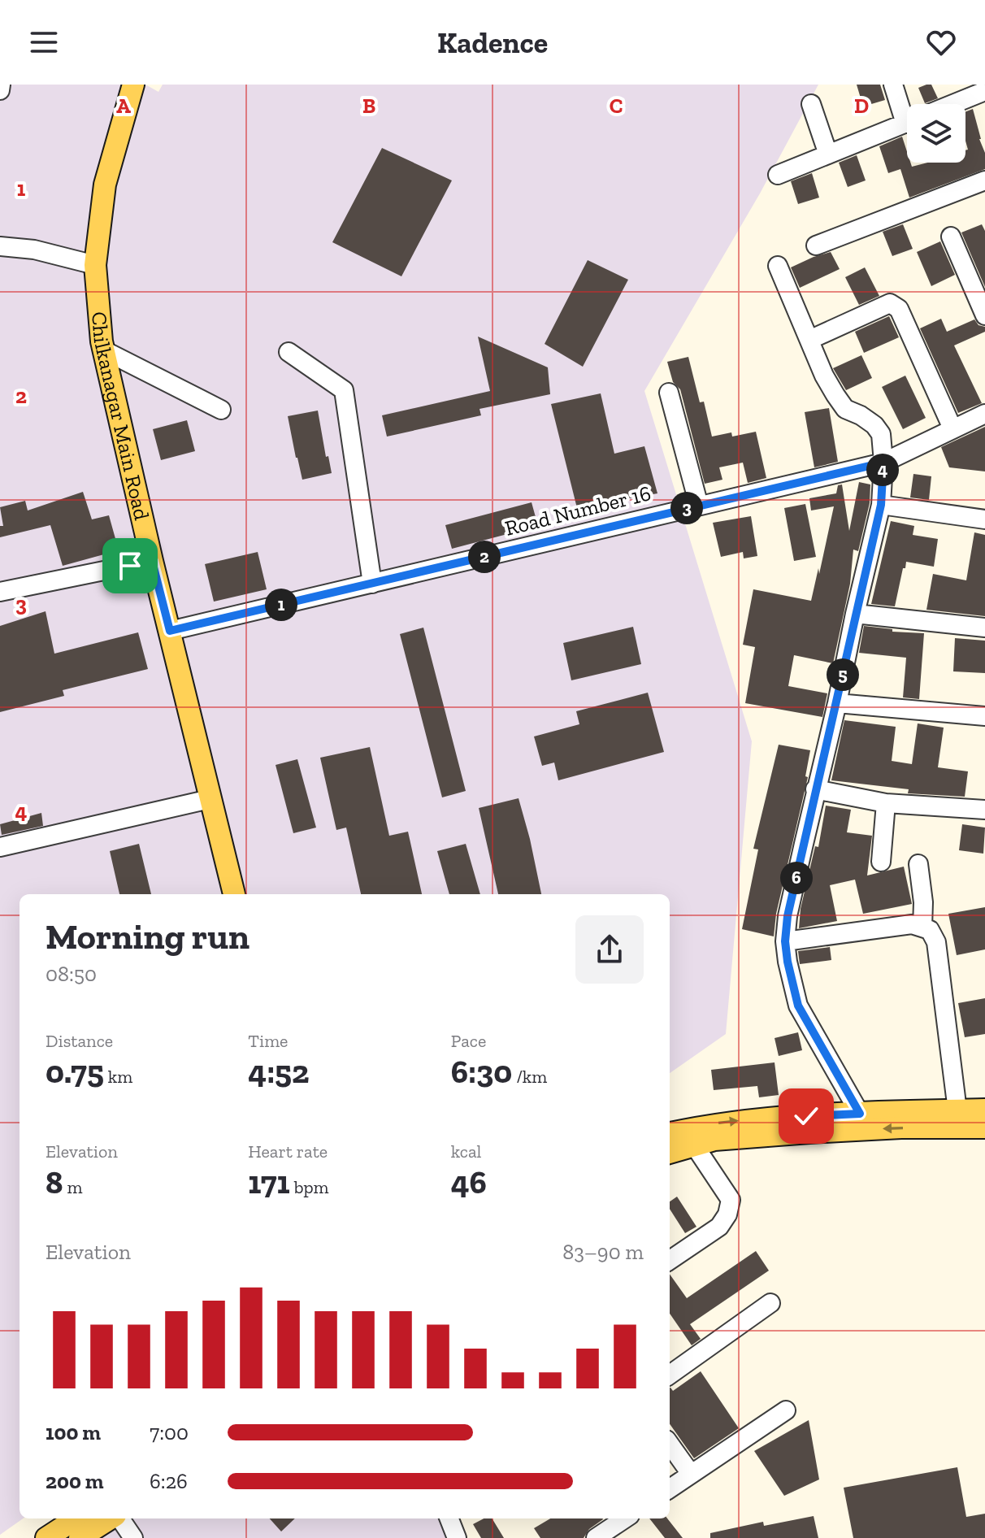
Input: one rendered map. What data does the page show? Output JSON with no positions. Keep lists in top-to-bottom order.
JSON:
{
  "streets": {
    "main road": ["Chilkanagar Main Road"],
    "street": ["Road Number 16"]
  },
  "crossings": [
    ["Chilkanagar Main Road", "Road Number 16"]
  ],
  "page": {
    "header": "Kadence",
    "pins": [
      "4",
      "3",
      "2",
      "1",
      "5",
      "6"
    ],
    "heading": ["Morning run", "08:50"],
    "stats": [
      ["Distance", "0.75 km"],
      ["Time", "4:52"],
      ["Pace", "6:30 /km"],
      ["Elevation", "8 m"],
      ["Heart rate", "171 bpm"],
      ["kcal", "46"]
    ],
    "chart": ["Elevation", "83–90 m"],
    "list": [
      {
        "name": "100 m",
        "note": "7:00"
      },
      {
        "name": "200 m",
        "note": "6:26"
      }
    ]
  },
  "grid": {
    "columns": [
      "A",
      "B",
      "C",
      "D"
    ],
    "rows": [
      "1",
      "2",
      "3",
      "4"
    ]
  }
}
